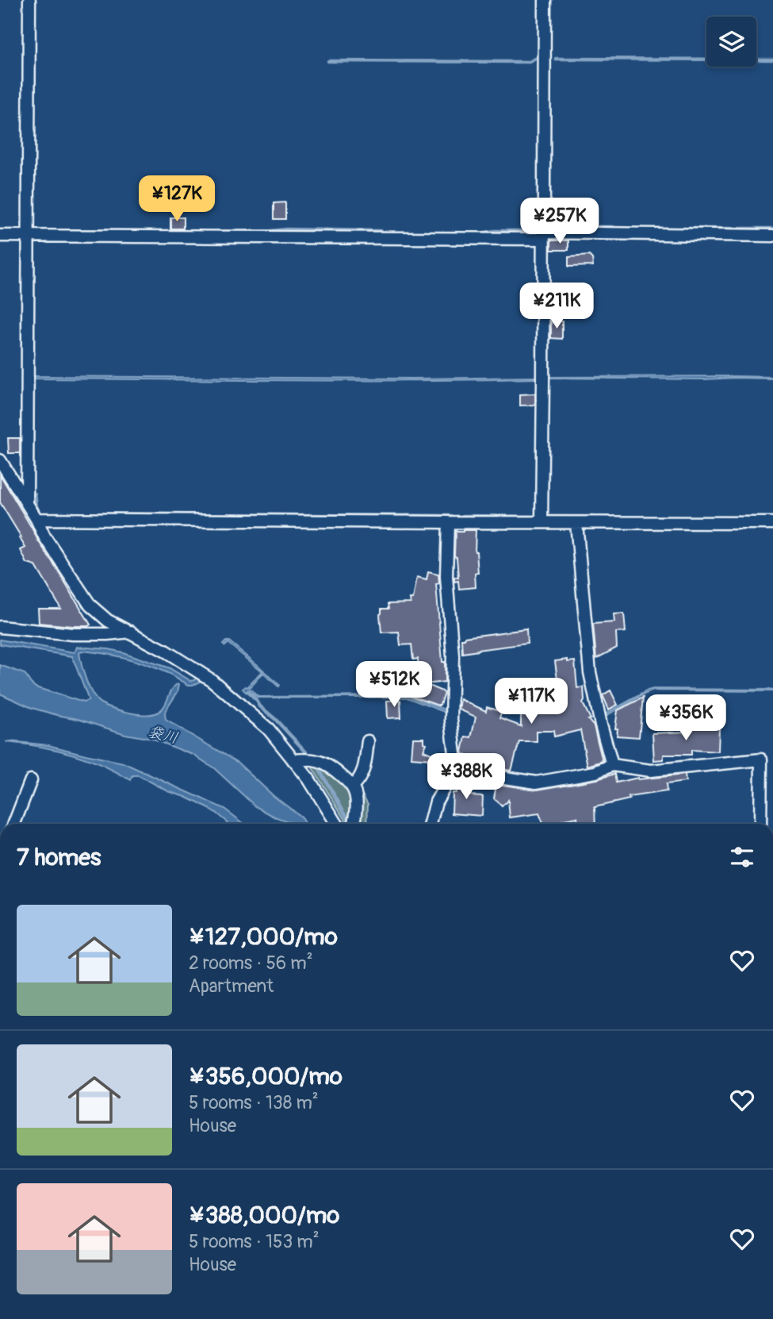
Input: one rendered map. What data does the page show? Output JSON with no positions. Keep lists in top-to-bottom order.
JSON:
{
  "water": ["袋川"],
  "page": {
    "price": [
      "¥127K",
      "¥257K",
      "¥211K",
      "¥512K",
      "¥117K",
      "¥356K",
      "¥388K"
    ],
    "heading": "7 homes",
    "list": [
      {
        "name": "¥127,000/mo",
        "note": "2 rooms · 56 m² · Apartment"
      },
      {
        "name": "¥356,000/mo",
        "note": "5 rooms · 138 m² · House"
      },
      {
        "name": "¥388,000/mo",
        "note": "5 rooms · 153 m² · House"
      }
    ]
  }
}
